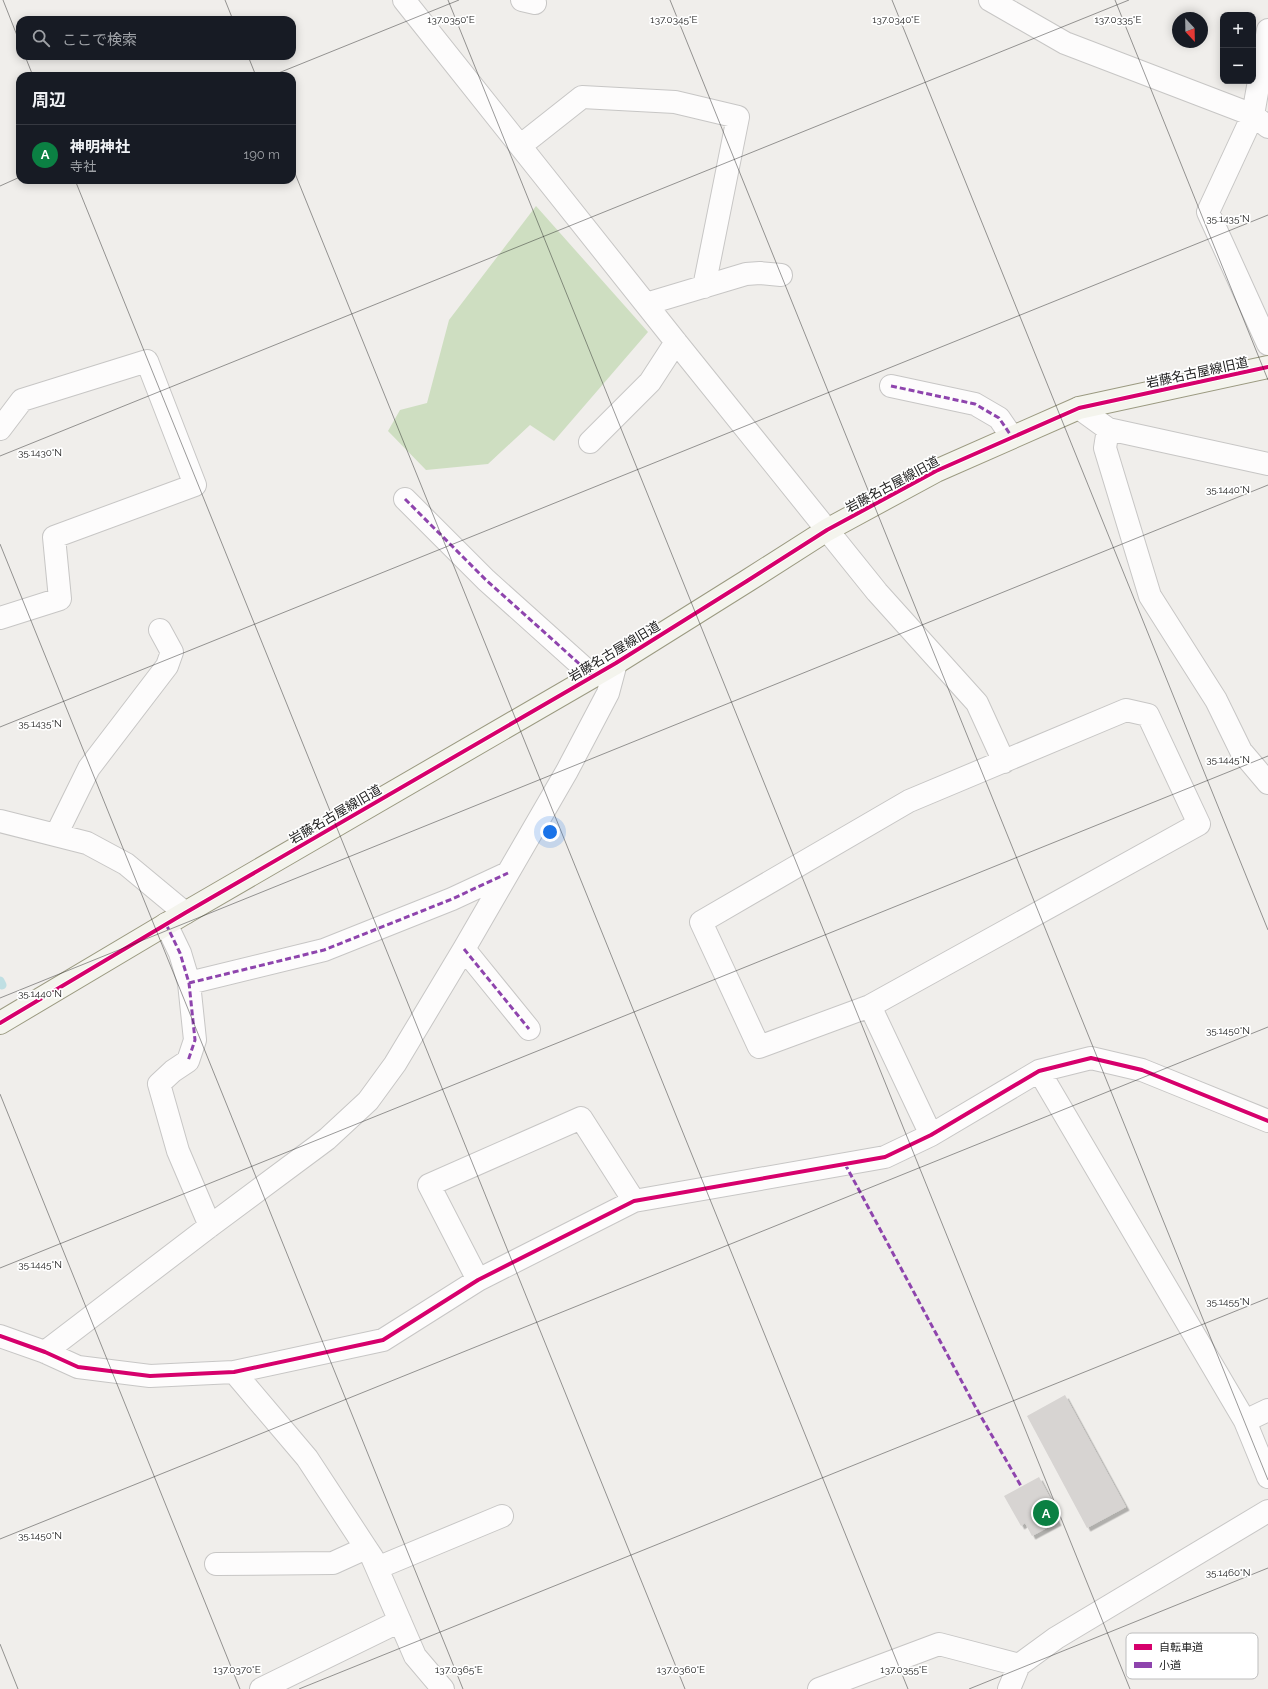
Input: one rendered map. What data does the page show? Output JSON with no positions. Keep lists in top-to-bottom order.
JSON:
{
  "streets": {
    "street": ["岩藤名古屋線旧道"]
  },
  "legend": ["自転車道", "小道"],
  "north": "bottom",
  "page": {
    "map_buttons": ["+", "−"],
    "search": "ここで検索",
    "heading": "周辺",
    "list": [
      {
        "mark": "A",
        "name": "神明神社",
        "note": "寺社",
        "value": "190 m"
      }
    ],
    "pins": "A"
  },
  "coordinates": [
    "137.0350°E",
    "137.0340°E",
    "137.0345°E",
    "137.0335°E",
    "35.1435°N",
    "35.1430°N",
    "35.1440°N",
    "35.1445°N",
    "35.1450°N",
    "35.1455°N",
    "35.1460°N",
    "137.0370°E",
    "137.0365°E",
    "137.0360°E",
    "137.0355°E"
  ]
}
